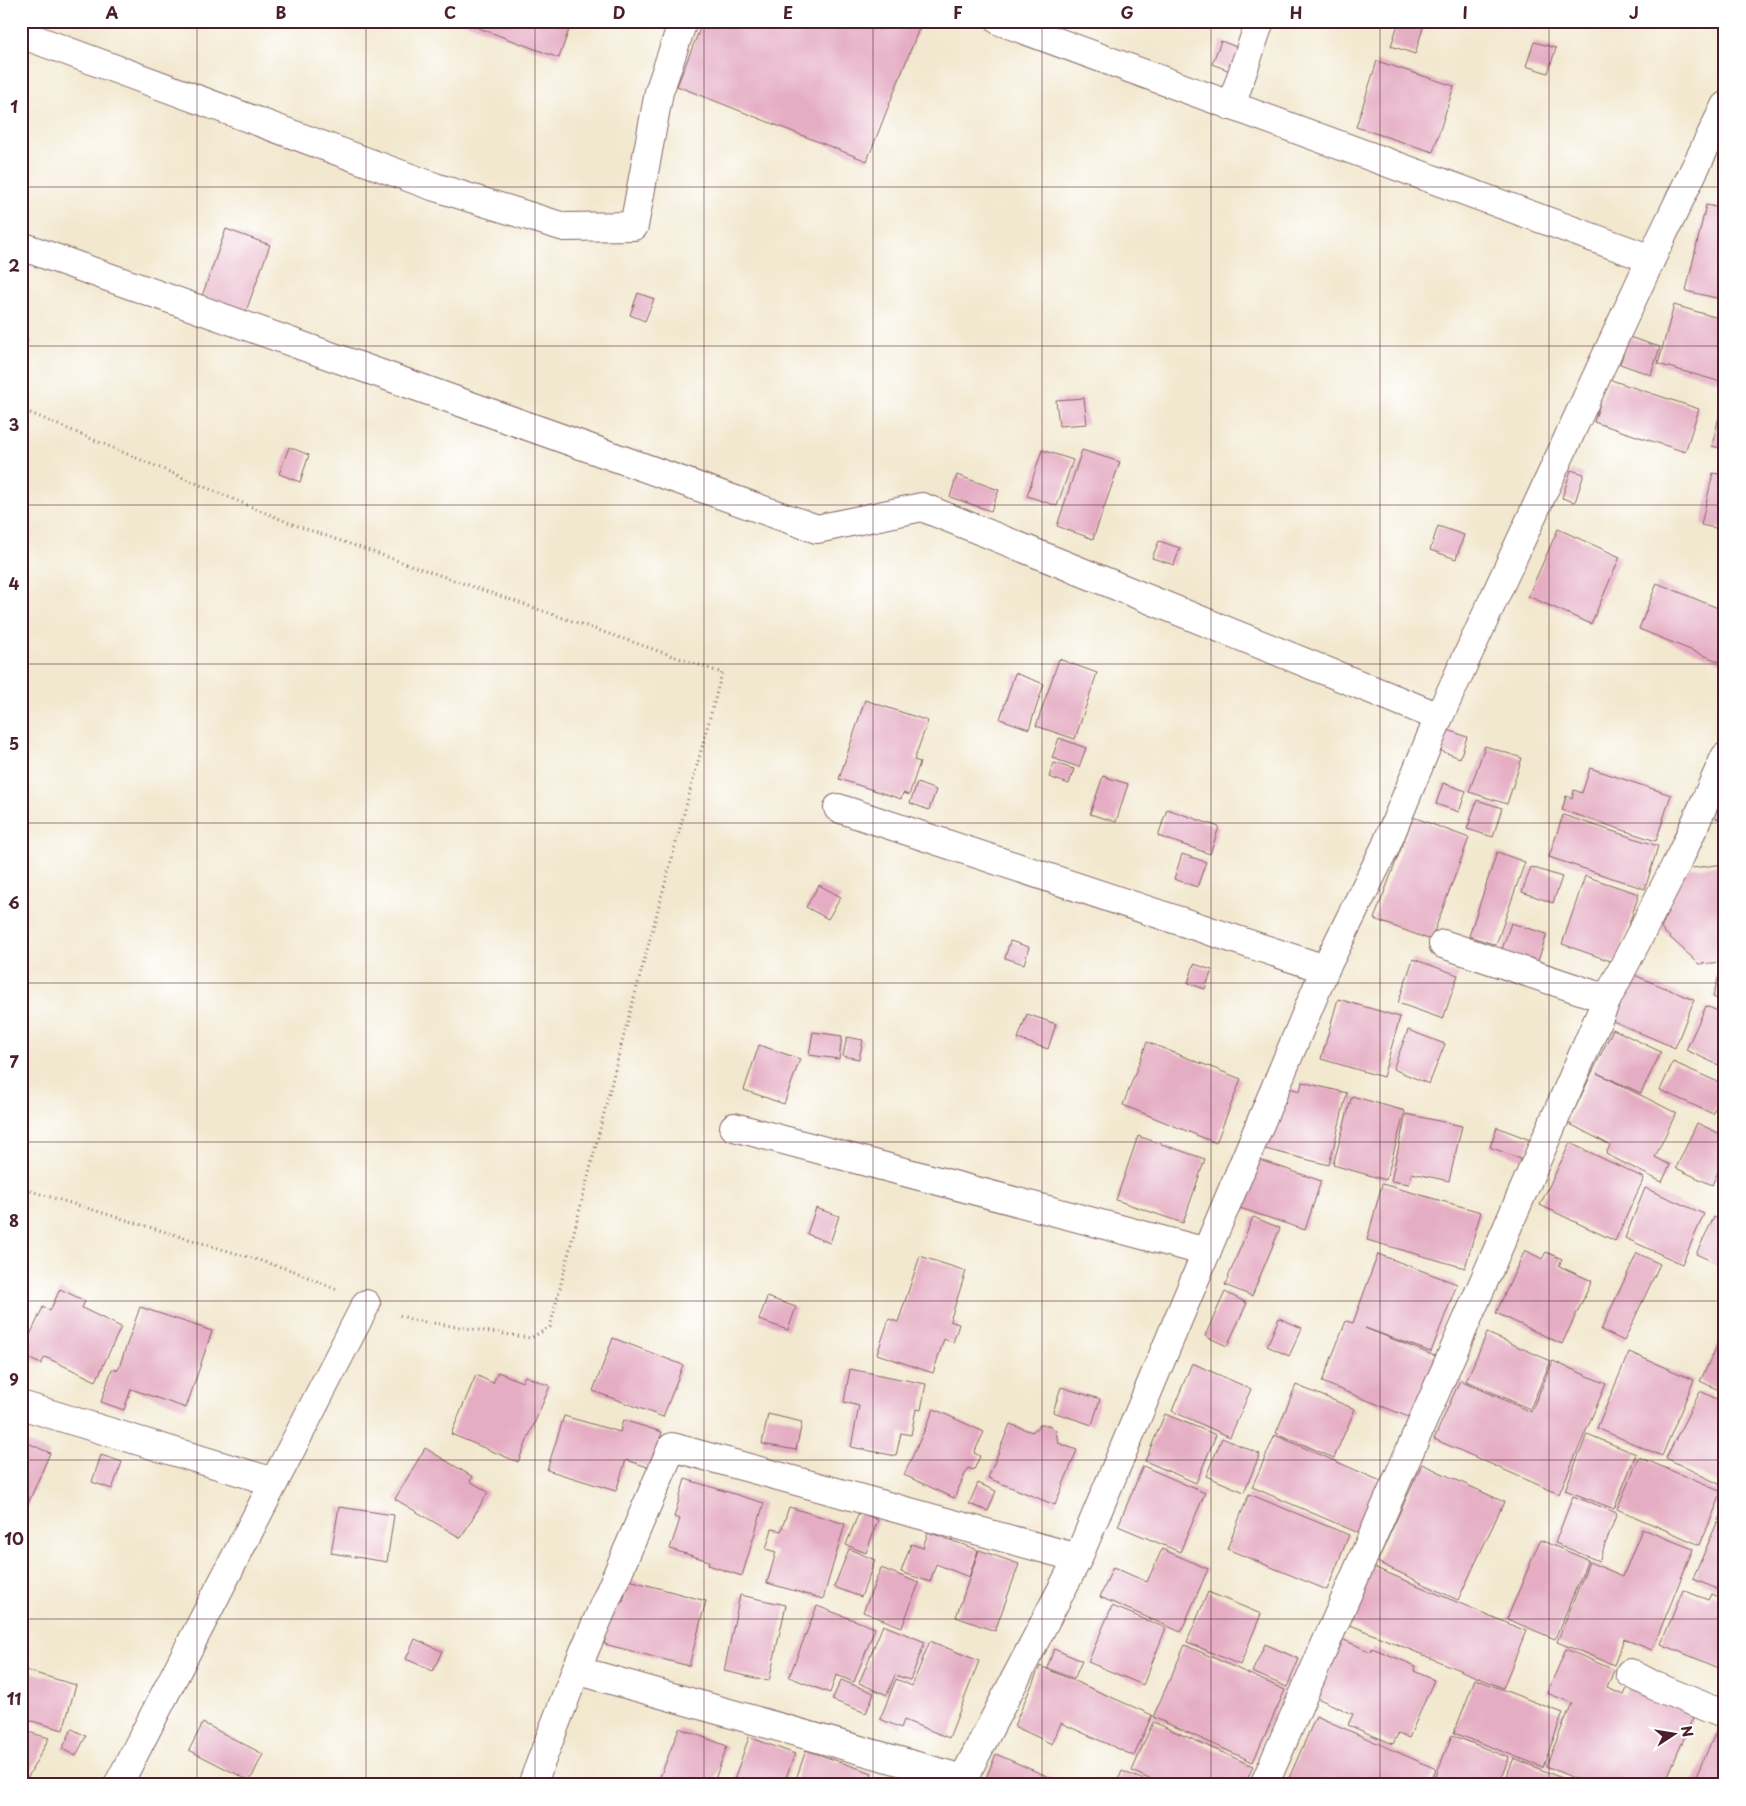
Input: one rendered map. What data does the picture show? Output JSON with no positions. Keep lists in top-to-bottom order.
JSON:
{
  "north": "right",
  "grid": {
    "columns": [
      "A",
      "B",
      "C",
      "D",
      "E",
      "F",
      "G",
      "H",
      "I",
      "J"
    ],
    "rows": [
      "1",
      "2",
      "3",
      "4",
      "5",
      "6",
      "7",
      "8",
      "9",
      "10",
      "11"
    ]
  }
}
